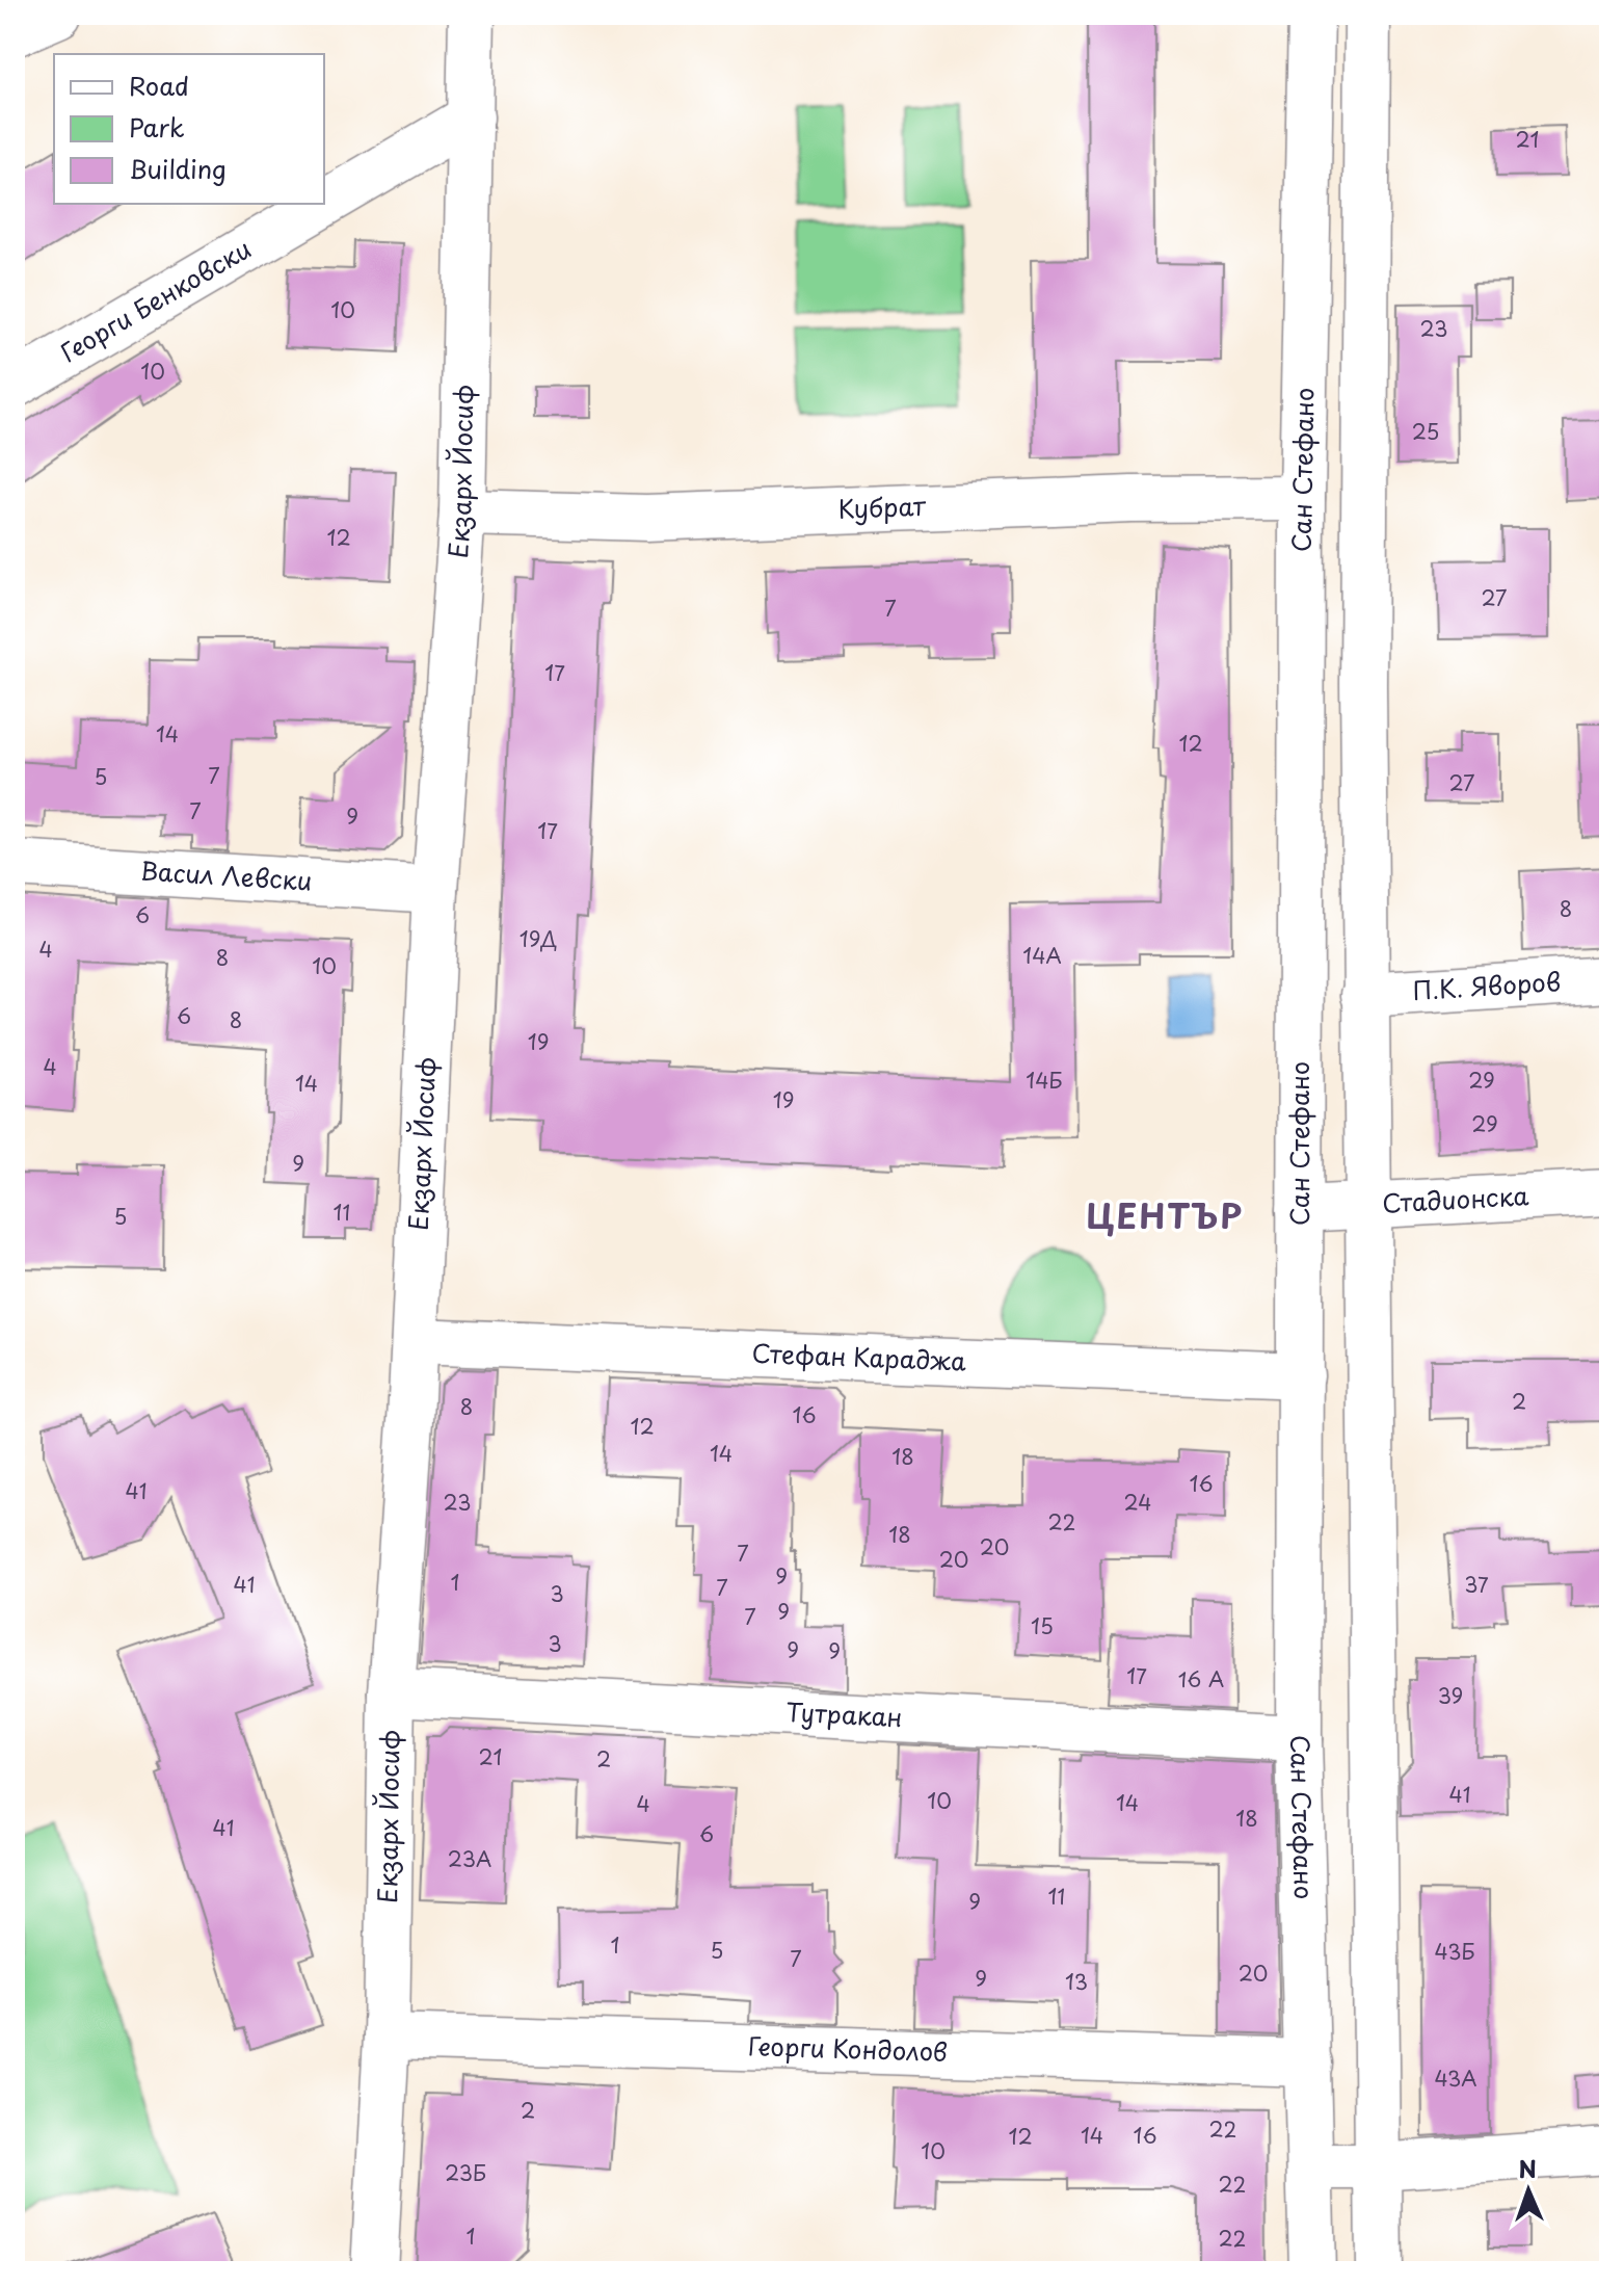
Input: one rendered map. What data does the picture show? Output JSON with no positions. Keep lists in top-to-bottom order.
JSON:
{
  "streets": {
    "street": [
      "Георги Бенковски",
      "Сан Стефано",
      "Екзарх Йосиф",
      "Кубрат",
      "Васил Левски",
      "П.К. Яворов",
      "Стадионска",
      "Стефан Караджа",
      "Тутракан",
      "Георги Кондолов"
    ]
  },
  "crossings": [
    ["Георги Бенковски", "Екзарх Йосиф"],
    ["Сан Стефано", "Кубрат"],
    ["Сан Стефано", "Стадионска"],
    ["Сан Стефано", "Стефан Караджа"],
    ["Сан Стефано", "Тутракан"],
    ["Сан Стефано", "Георги Кондолов"],
    ["Екзарх Йосиф", "Кубрат"],
    ["Екзарх Йосиф", "Васил Левски"],
    ["Екзарх Йосиф", "Стефан Караджа"],
    ["Екзарх Йосиф", "Тутракан"],
    ["Екзарх Йосиф", "Георги Кондолов"]
  ],
  "districts": ["ЦЕНТЪР"],
  "house_numbers": [
    "21",
    "10",
    "23",
    "10",
    "25",
    "12",
    "27",
    "7",
    "17",
    "14",
    "12",
    "7",
    "5",
    "27",
    "7",
    "9",
    "17",
    "8",
    "6",
    "19Д",
    "4",
    "14А",
    "8",
    "10",
    "6",
    "8",
    "19",
    "4",
    "14Б",
    "29",
    "14",
    "19",
    "29",
    "9",
    "11",
    "5",
    "2",
    "8",
    "16",
    "12",
    "14",
    "18",
    "16",
    "41",
    "23",
    "24",
    "22",
    "18",
    "20",
    "7",
    "20",
    "9",
    "1",
    "41",
    "37",
    "7",
    "3",
    "9",
    "7",
    "15",
    "3",
    "9",
    "9",
    "17",
    "16 A",
    "39",
    "21",
    "2",
    "41",
    "10",
    "14",
    "4",
    "18",
    "41",
    "6",
    "23А",
    "11",
    "9",
    "1",
    "5",
    "43Б",
    "7",
    "20",
    "9",
    "13",
    "43А",
    "2",
    "22",
    "14",
    "16",
    "12",
    "10",
    "23Б",
    "22",
    "1",
    "22"
  ],
  "legend": ["Road", "Park", "Building"],
  "north": "top"
}
